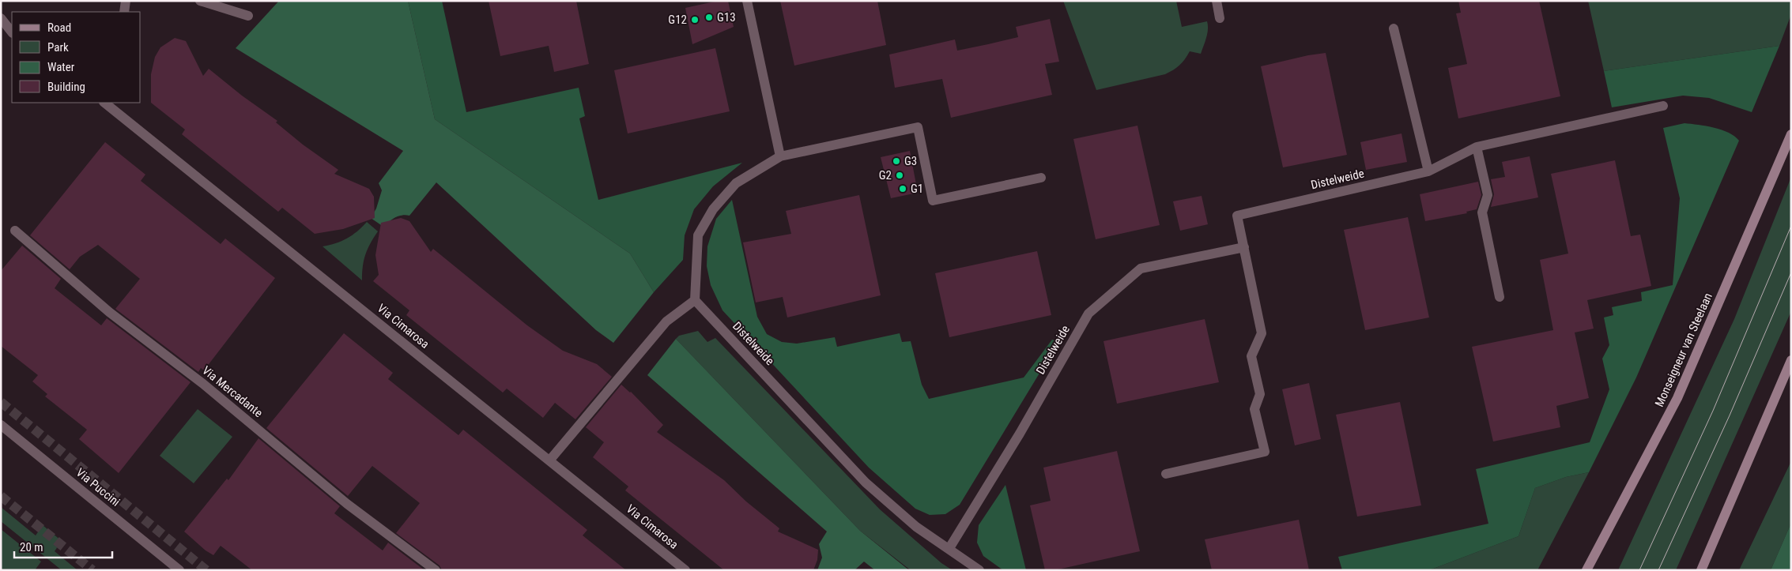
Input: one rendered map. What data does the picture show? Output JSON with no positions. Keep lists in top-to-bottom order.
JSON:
{
  "streets": {
    "main road": ["Monseigneur van Steelaan"],
    "street": [
      "Distelweide",
      "Via Cimarosa",
      "Via Mercadante",
      "Via Puccini"
    ]
  },
  "places": [
    "G13",
    "G12",
    "G3",
    "G2",
    "G1"
  ],
  "legend": [
    "Road",
    "Park",
    "Water",
    "Building"
  ],
  "scale_bar": "20 m"
}
